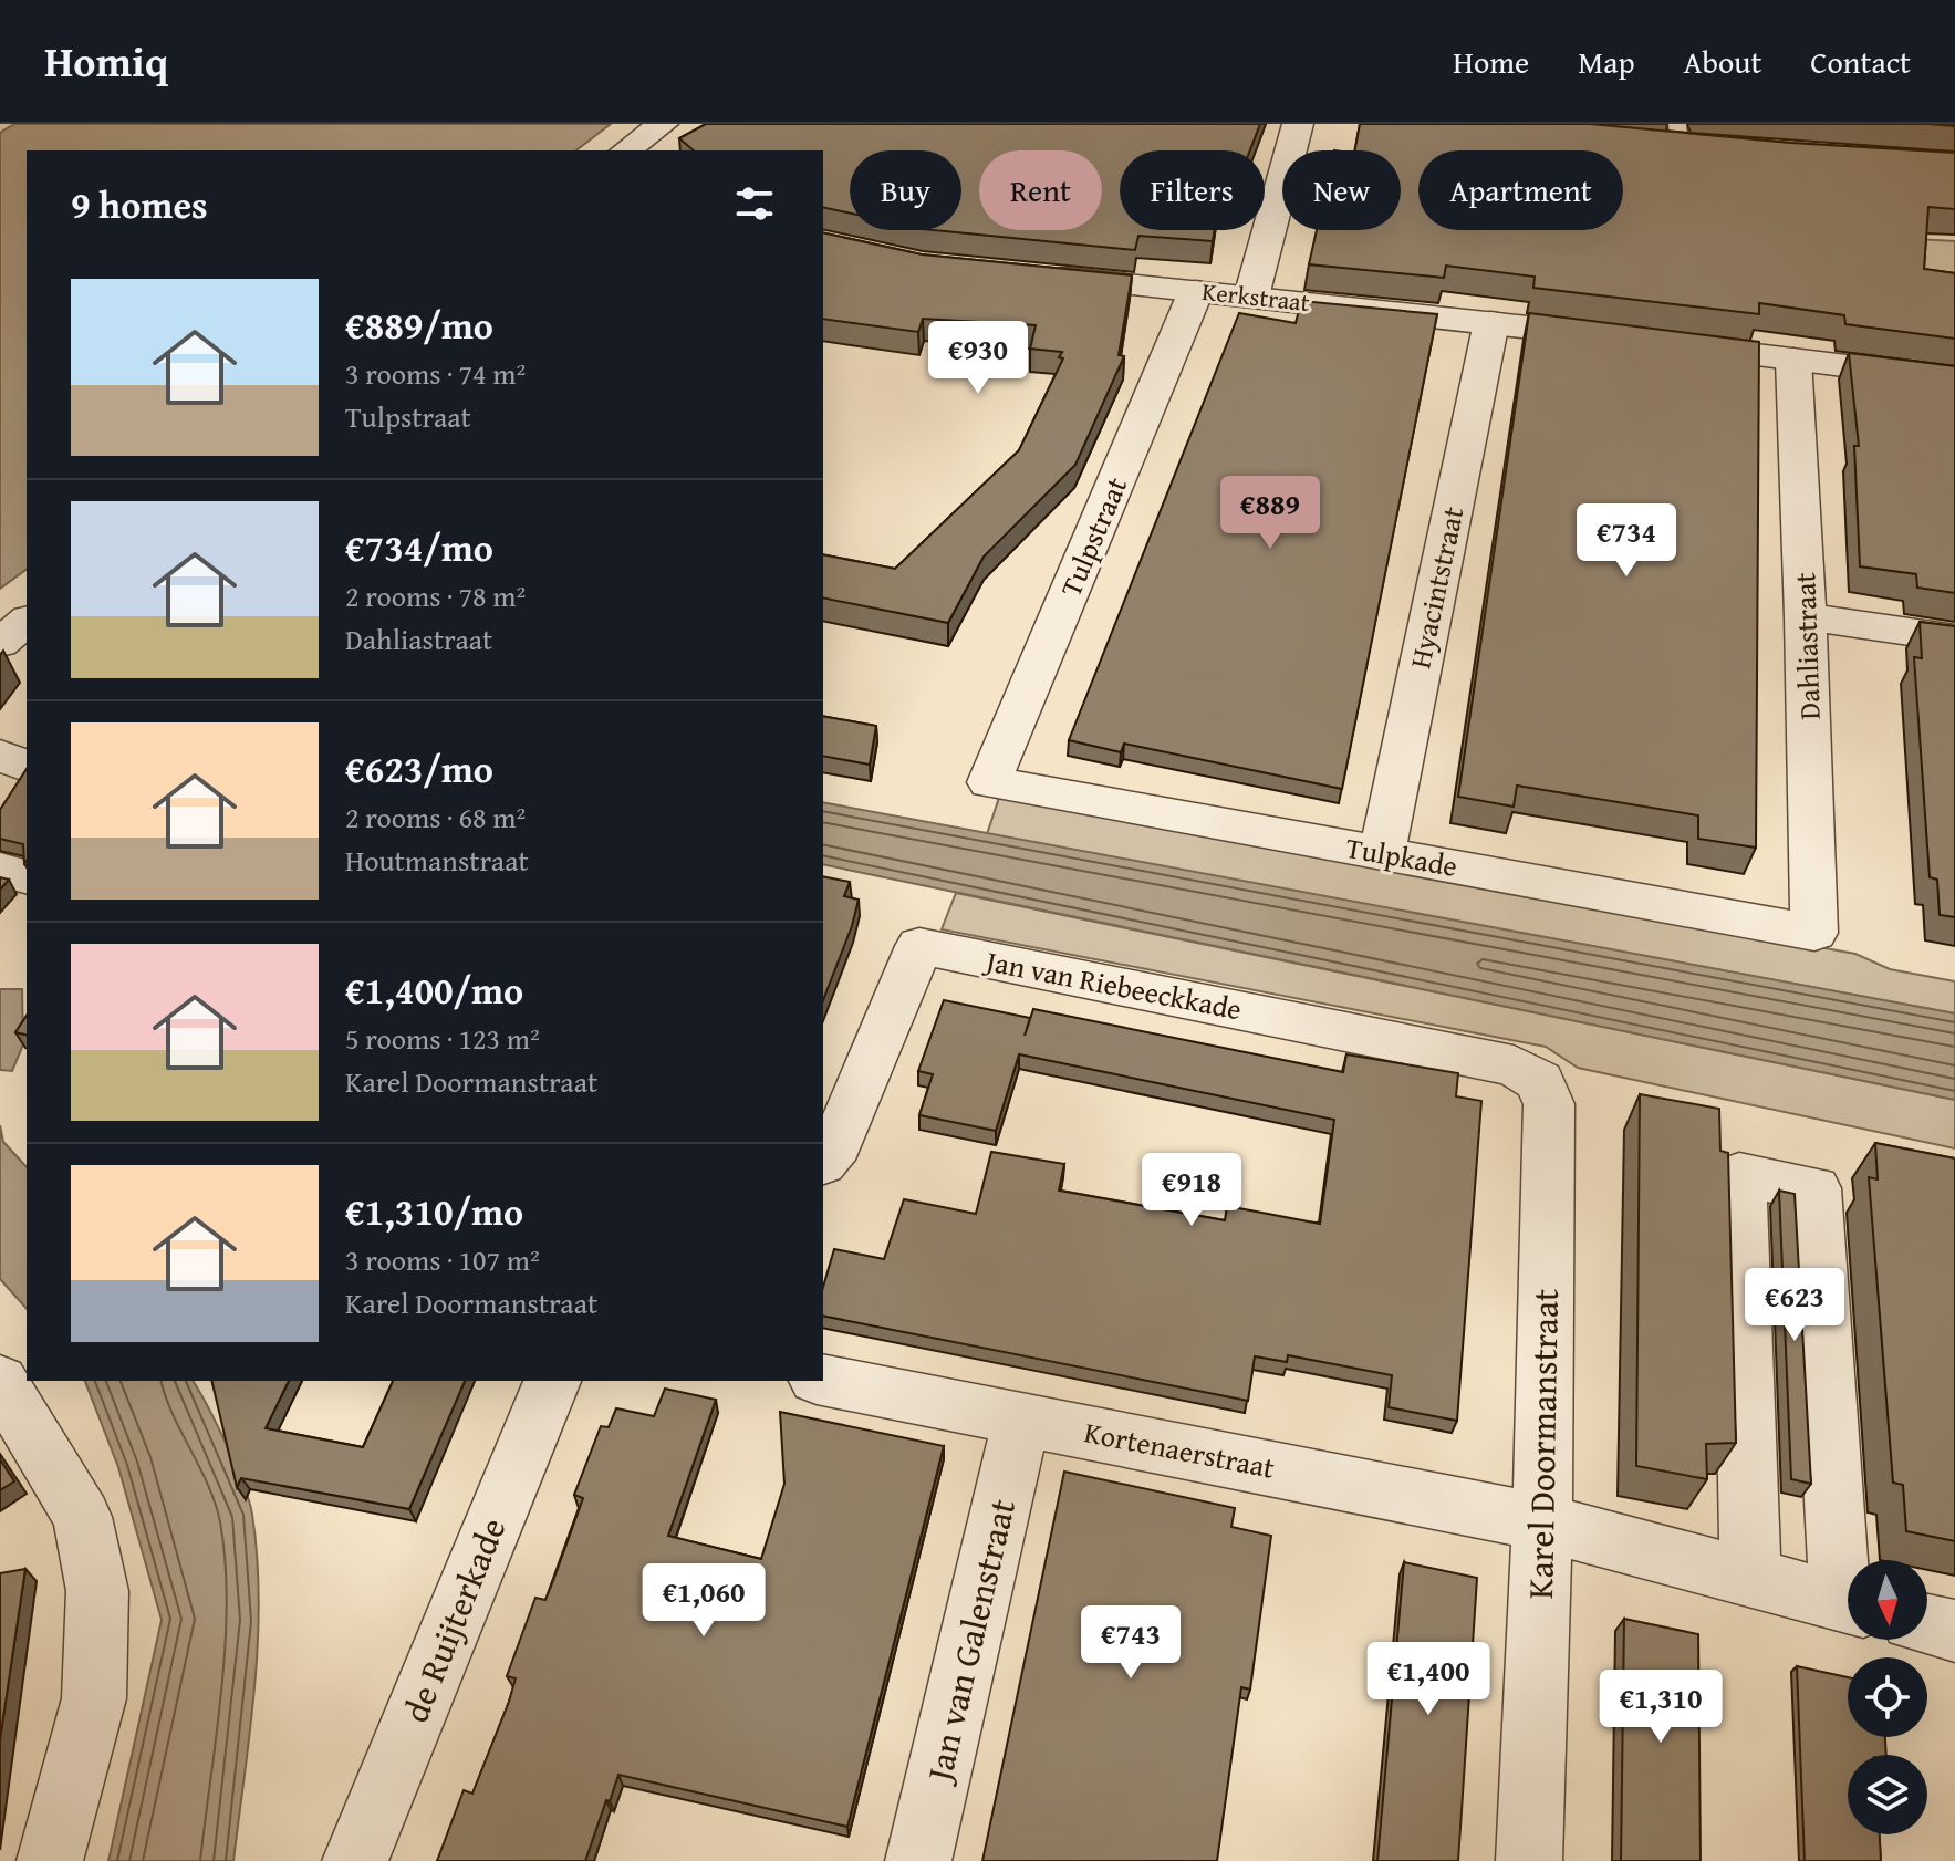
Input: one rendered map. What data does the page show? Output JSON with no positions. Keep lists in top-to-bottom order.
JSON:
{
  "streets": {
    "street": [
      "Kerkstraat",
      "Tulpstraat",
      "Hyacintstraat",
      "Dahliastraat",
      "Tulpkade",
      "Jan van Riebeeckkade",
      "Karel Doormanstraat",
      "Kortenaerstraat",
      "de Ruijterkade",
      "Jan van Galenstraat"
    ]
  },
  "crossings": [
    ["Kerkstraat", "Tulpstraat"],
    ["Kerkstraat", "Hyacintstraat"],
    ["Kerkstraat", "Dahliastraat"],
    ["Tulpstraat", "Tulpkade"],
    ["Hyacintstraat", "Tulpkade"],
    ["Dahliastraat", "Tulpkade"],
    ["Jan van Riebeeckkade", "Karel Doormanstraat"],
    ["Karel Doormanstraat", "Kortenaerstraat"],
    ["Kortenaerstraat", "Jan van Galenstraat"]
  ],
  "north": "bottom",
  "page": {
    "header": "Homiq",
    "nav": [
      "Home",
      "Map",
      "About",
      "Contact"
    ],
    "chip": [
      "Buy",
      "Rent",
      "Filters",
      "New",
      "Apartment"
    ],
    "heading": "9 homes",
    "list": [
      {
        "name": "€889/mo",
        "note": "3 rooms · 74 m² · Tulpstraat"
      },
      {
        "name": "€734/mo",
        "note": "2 rooms · 78 m² · Dahliastraat"
      },
      {
        "name": "€623/mo",
        "note": "2 rooms · 68 m² · Houtmanstraat"
      },
      {
        "name": "€1,400/mo",
        "note": "5 rooms · 123 m² · Karel Doormanstraat"
      },
      {
        "name": "€1,310/mo",
        "note": "3 rooms · 107 m² · Karel Doormanstraat"
      }
    ],
    "price": [
      "€930",
      "€889",
      "€734",
      "€918",
      "€623",
      "€1,060",
      "€743",
      "€1,400",
      "€1,310"
    ]
  }
}
